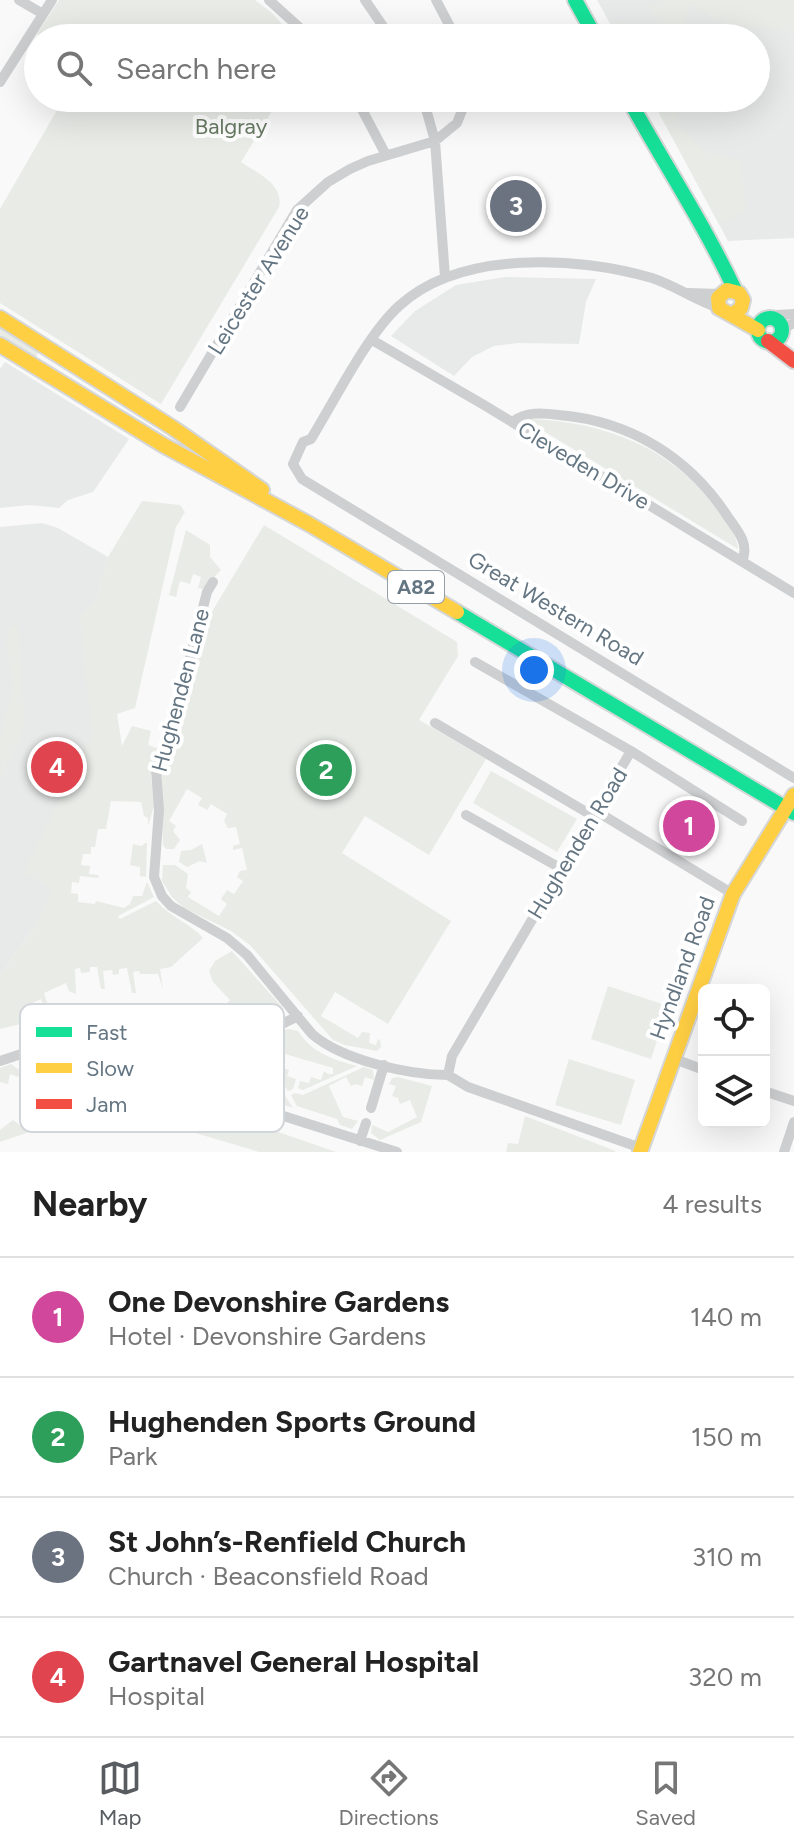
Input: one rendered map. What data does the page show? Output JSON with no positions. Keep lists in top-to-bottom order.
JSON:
{
  "streets": {
    "main road": ["A82", "Hyndland Road"],
    "street": [
      "Leicester Avenue",
      "Cleveden Drive",
      "Great Western Road",
      "Hughenden Lane",
      "Hughenden Road"
    ]
  },
  "crossings": [
    ["Cleveden Drive", "Great Western Road"],
    ["A82", "Hyndland Road"],
    ["Hughenden Lane", "Hughenden Road"]
  ],
  "parks": ["Balgray"],
  "legend": ["Fast", "Slow", "Jam"],
  "page": {
    "search": "Search here",
    "pins": [
      "3",
      "4",
      "2",
      "1"
    ],
    "heading": ["Nearby", "4 results"],
    "list": [
      {
        "mark": "1",
        "name": "One Devonshire Gardens",
        "note": "Hotel · Devonshire Gardens",
        "value": "140 m"
      },
      {
        "mark": "2",
        "name": "Hughenden Sports Ground",
        "note": "Park",
        "value": "150 m"
      },
      {
        "mark": "3",
        "name": "St John’s-Renfield Church",
        "note": "Church · Beaconsfield Road",
        "value": "310 m"
      },
      {
        "mark": "4",
        "name": "Gartnavel General Hospital",
        "note": "Hospital",
        "value": "320 m"
      }
    ],
    "nav": ["Map", "Directions", "Saved"]
  }
}
